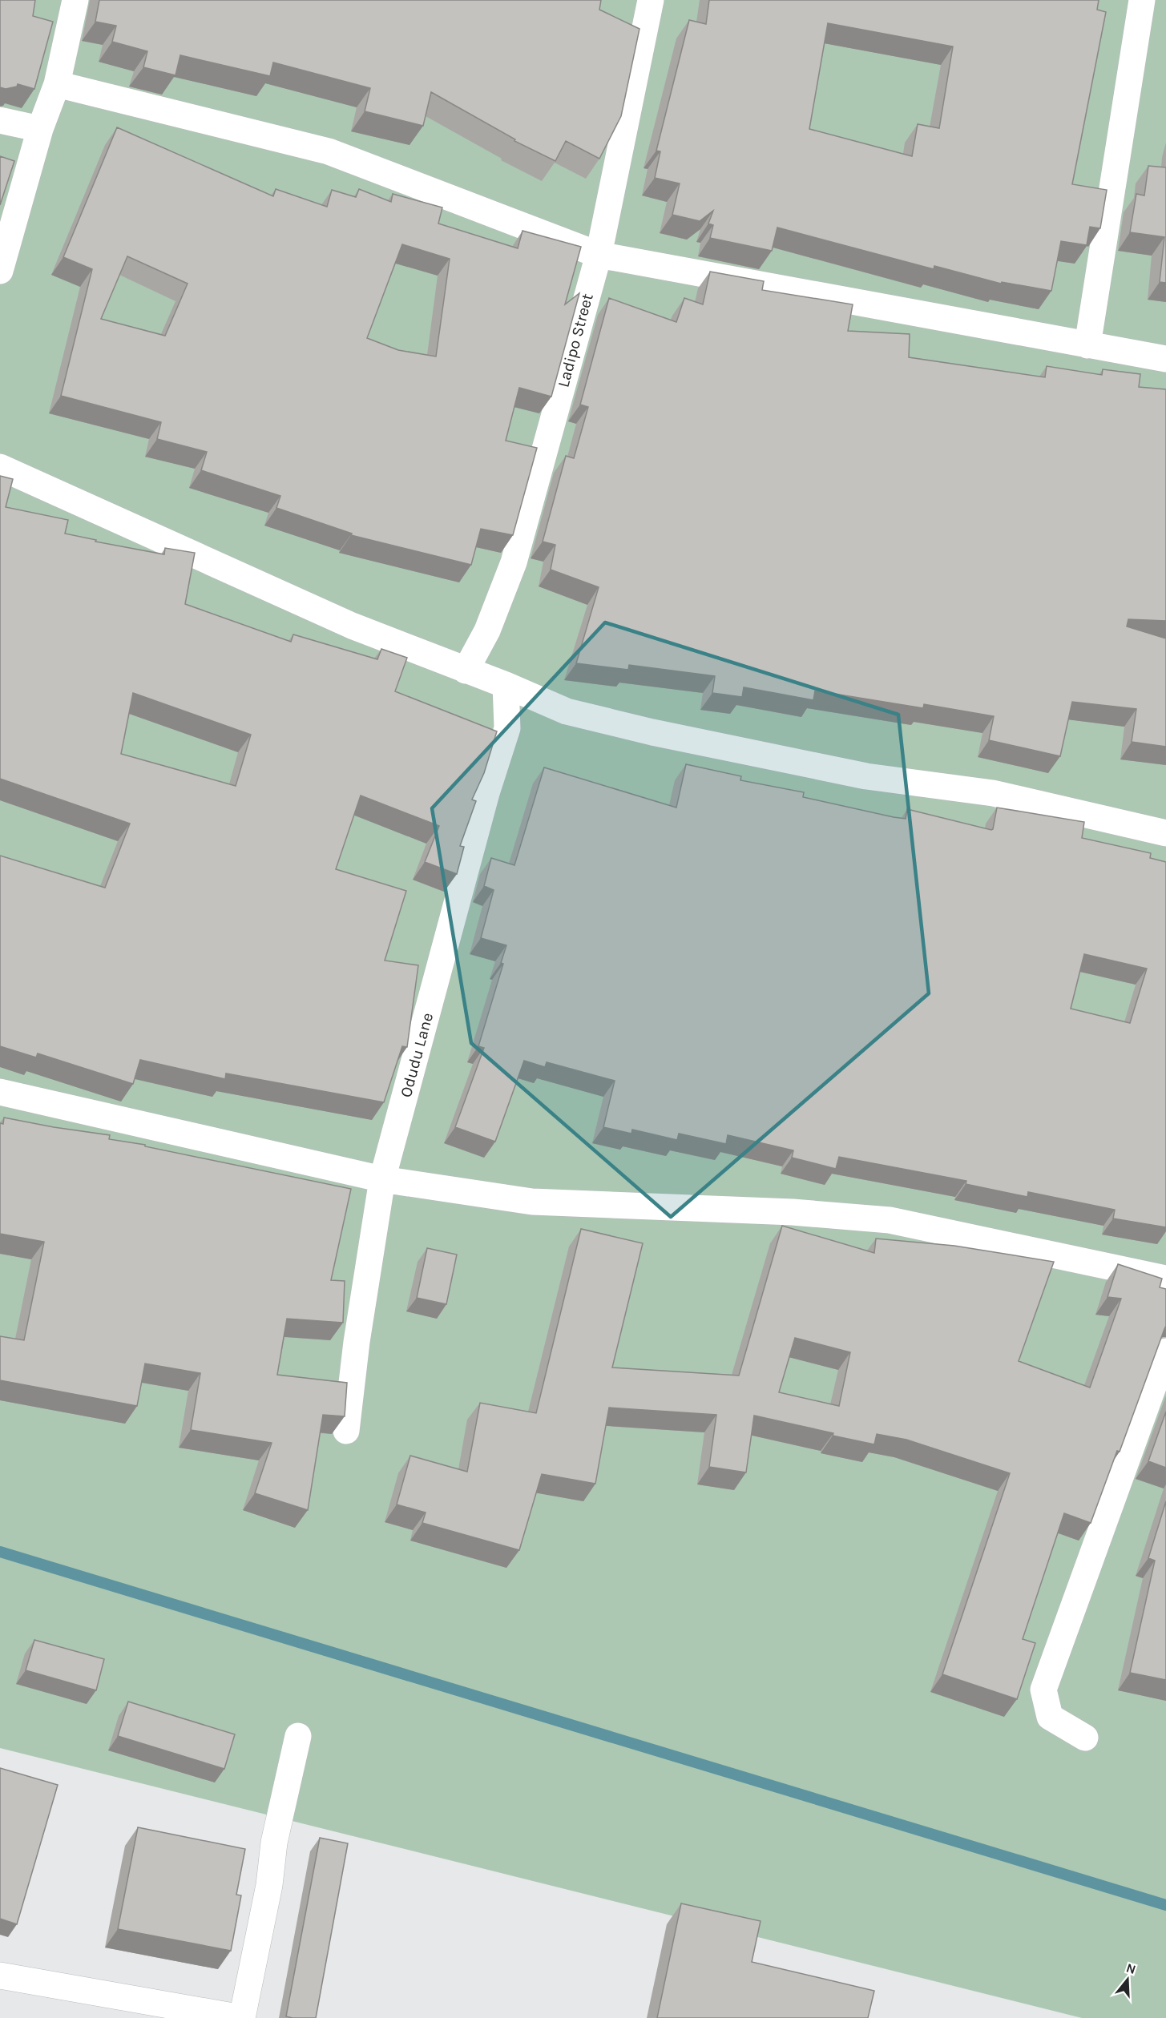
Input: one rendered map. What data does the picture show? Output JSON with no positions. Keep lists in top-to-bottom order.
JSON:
{
  "streets": {
    "street": ["Ladipo Street", "Odudu Lane"]
  },
  "north": "top"
}
